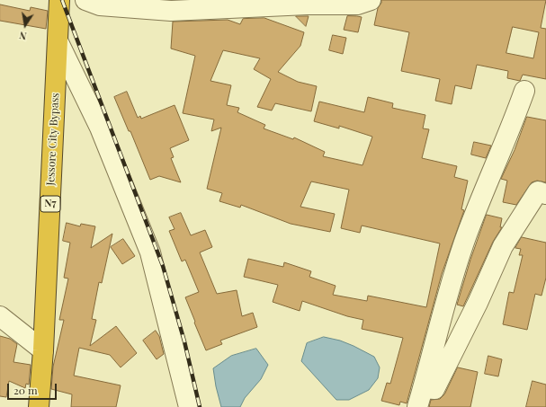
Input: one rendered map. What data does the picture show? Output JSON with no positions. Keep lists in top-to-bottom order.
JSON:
{
  "streets": {
    "highway": ["Jessore City Bypass", "N7"]
  },
  "scale_bar": "20 m",
  "north": "bottom"
}
